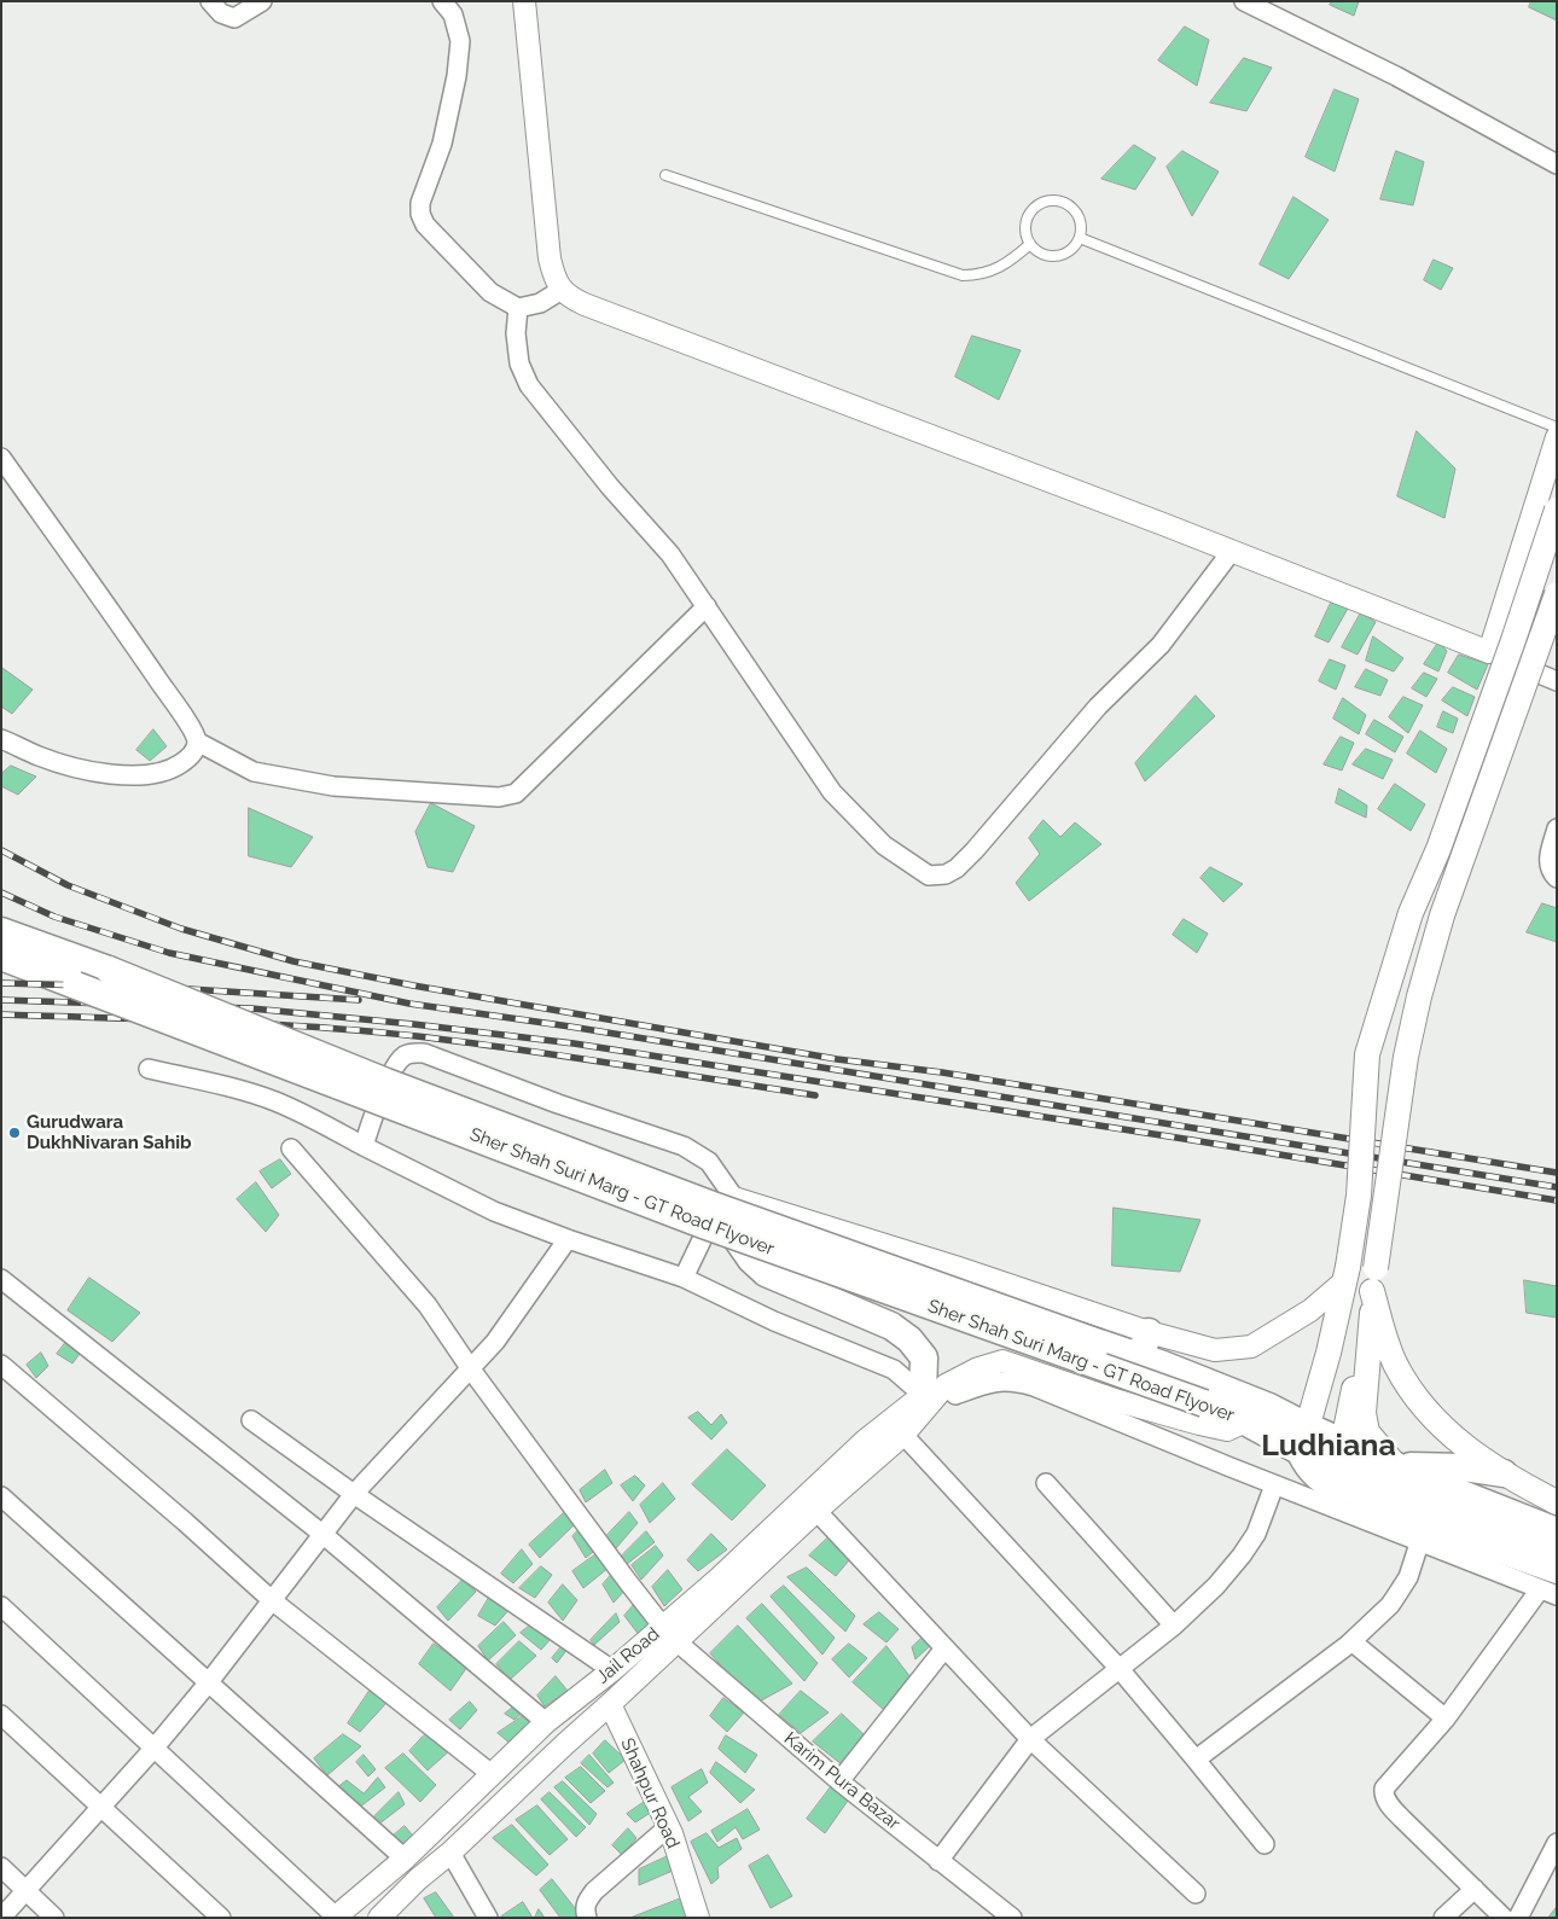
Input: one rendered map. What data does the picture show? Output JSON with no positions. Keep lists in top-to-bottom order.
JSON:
{
  "streets": {
    "main road": ["Sher Shah Suri Marg - GT Road Flyover"],
    "street": ["Jail Road", "Karim Pura Bazar", "Shahpur Road"]
  },
  "crossings": [
    ["Jail Road", "Karim Pura Bazar"],
    ["Jail Road", "Shahpur Road"]
  ],
  "districts": ["Ludhiana"],
  "places": ["Gurudwara DukhNivaran Sahib"]
}
